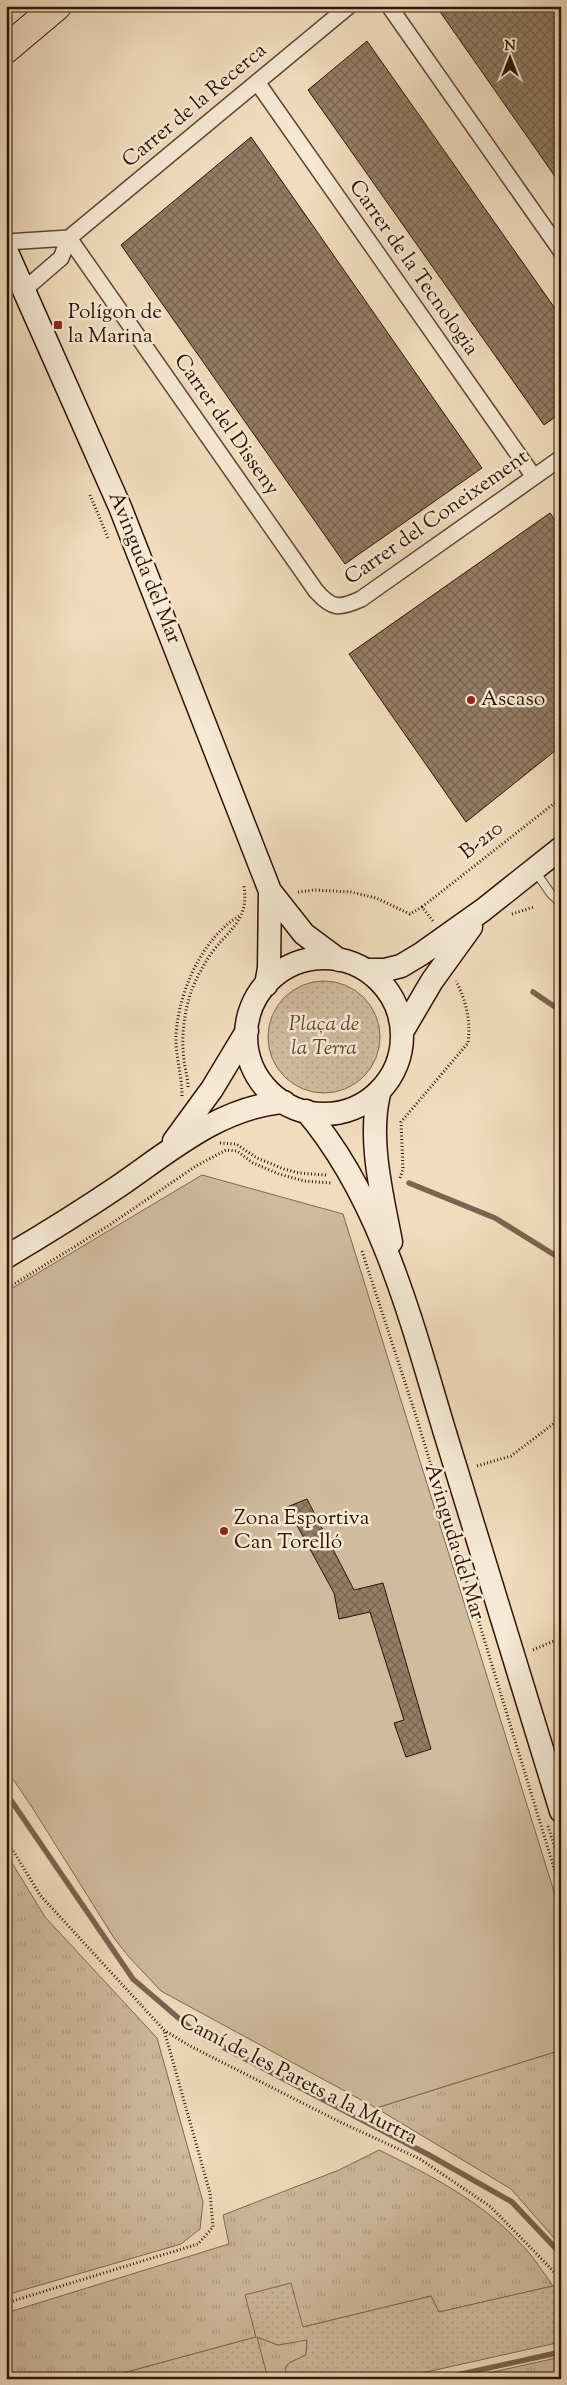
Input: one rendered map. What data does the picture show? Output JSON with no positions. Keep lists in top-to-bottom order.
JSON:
{
  "streets": {
    "street": [
      "Carrer de la Recerca",
      "Carrer de la Tecnologia",
      "Carrer del Disseny",
      "Carrer del Coneixement",
      "Avinguda del Mar"
    ],
    "path": ["B-210", "Camí de les Parets a la Murtra"]
  },
  "crossings": [
    ["Carrer de la Recerca", "Carrer de la Tecnologia"],
    ["Carrer de la Recerca", "Carrer del Disseny"],
    ["Carrer de la Recerca", "Avinguda del Mar"],
    ["Carrer de la Tecnologia", "Carrer del Coneixement"],
    ["Carrer del Disseny", "Carrer del Coneixement"]
  ],
  "parks": ["Plaça de la Terra"],
  "places": {
    "transit": ["Polígon de la Marina"],
    "other": ["Ascaso", "Zona Esportiva Can Torelló"]
  },
  "north": "top"
}
